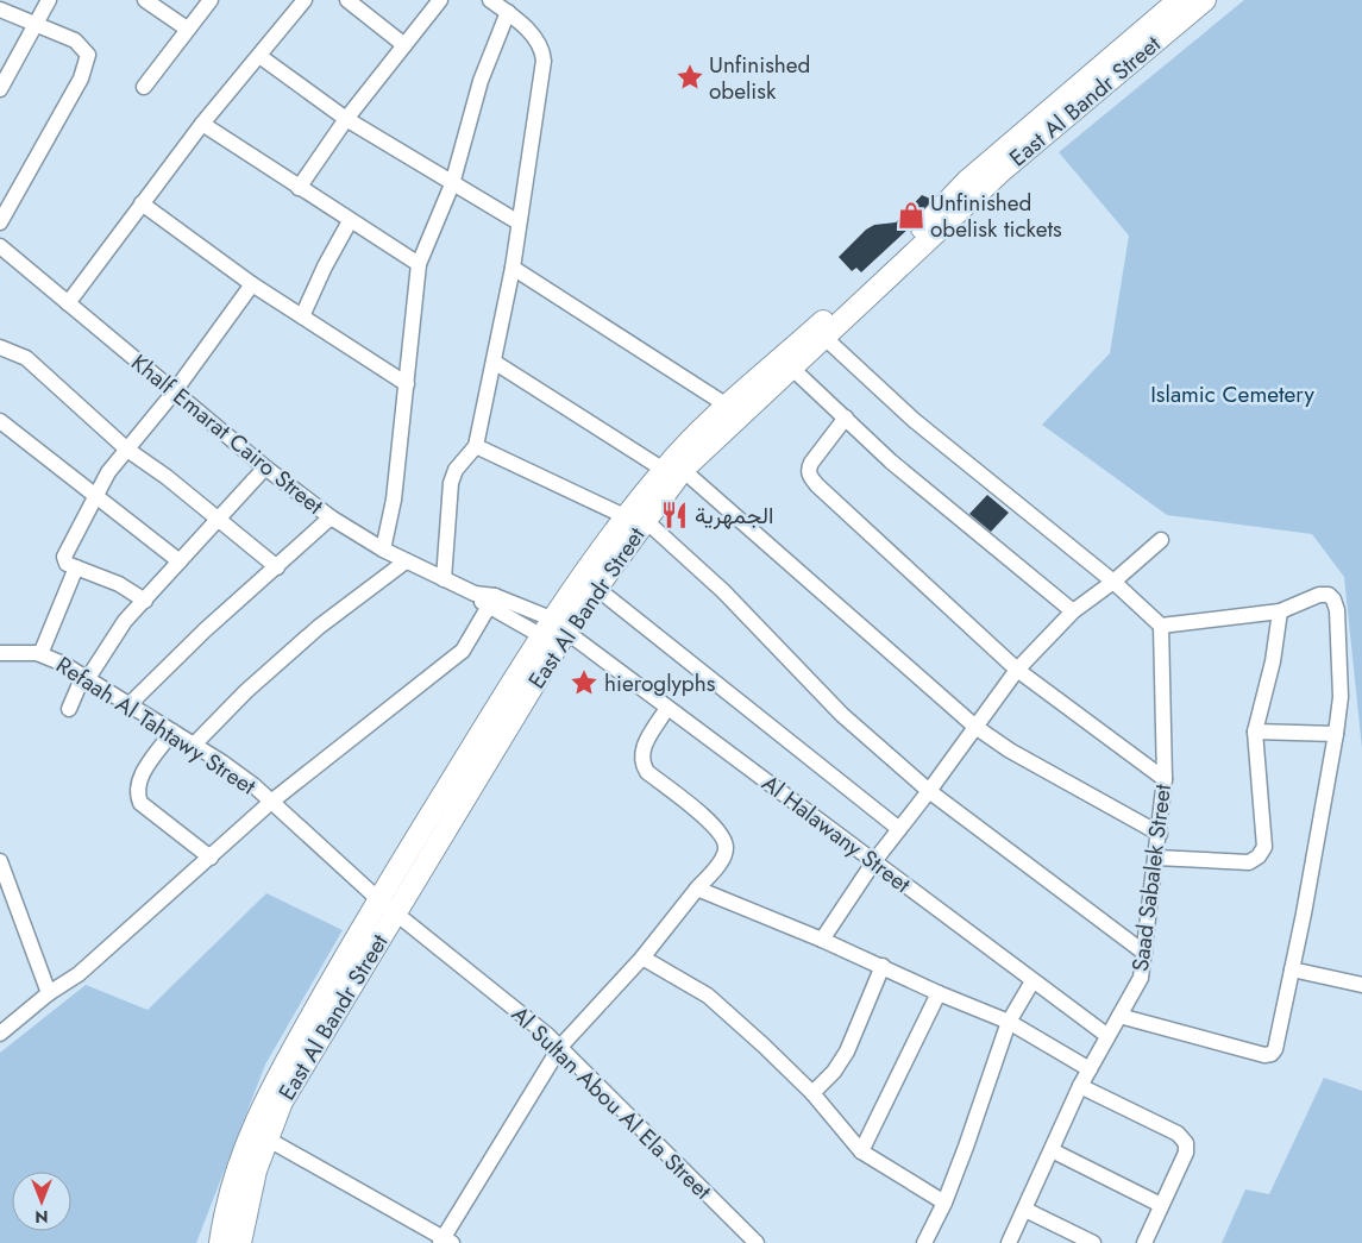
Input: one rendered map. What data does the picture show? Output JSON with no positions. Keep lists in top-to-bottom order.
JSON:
{
  "streets": {
    "main road": ["East Al Bandr Street"],
    "street": [
      "Khalf Emarat Cairo Street",
      "Refaah Al Tahtawy Street",
      "Al Halawany Street",
      "Saad Sabalek Street",
      "Al Sultan Abou Al Ela Street"
    ]
  },
  "crossings": [
    ["East Al Bandr Street", "Khalf Emarat Cairo Street"],
    ["East Al Bandr Street", "Refaah Al Tahtawy Street"],
    ["East Al Bandr Street", "Al Halawany Street"],
    ["East Al Bandr Street", "Al Sultan Abou Al Ela Street"],
    ["Khalf Emarat Cairo Street", "Al Halawany Street"],
    ["Refaah Al Tahtawy Street", "Al Sultan Abou Al Ela Street"],
    ["Al Halawany Street", "Saad Sabalek Street"]
  ],
  "parks": ["Islamic Cemetery"],
  "places": {
    "place": ["Unfinished obelisk", "hieroglyphs"],
    "shop": ["Unfinished obelisk tickets"],
    "restaurant": ["الجمهرية"]
  },
  "north": "bottom"
}
